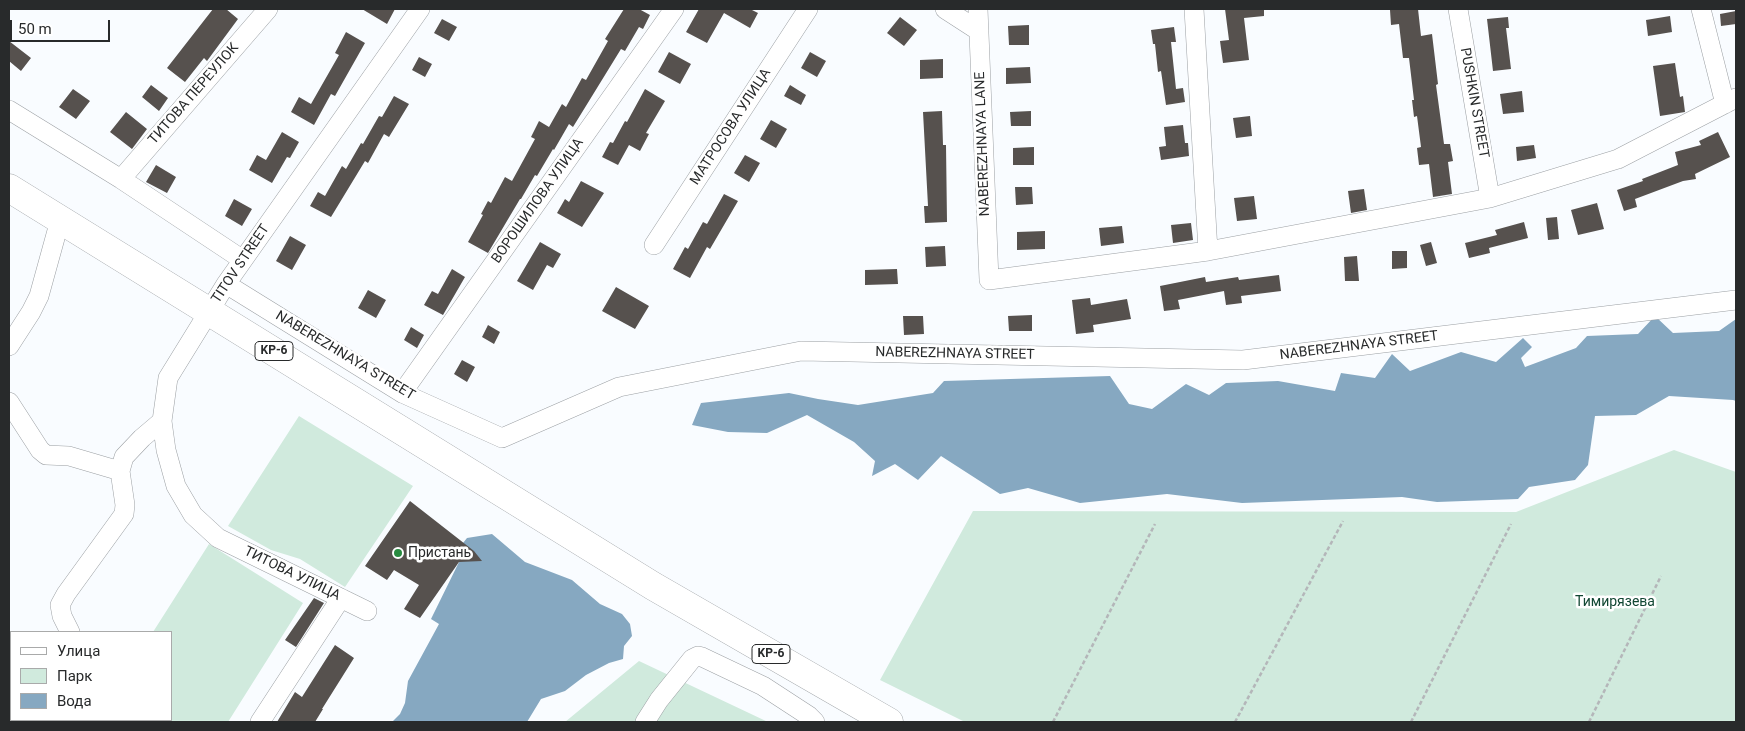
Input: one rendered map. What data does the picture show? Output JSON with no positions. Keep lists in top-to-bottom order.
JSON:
{
  "streets": {
    "highway": ["KP-6"],
    "street": [
      "ТИТОВА ПЕРЕУЛОК",
      "PUSHKIN STREET",
      "МАТРОСОВА УЛИЦА",
      "NABEREZHNAYA LANE",
      "ВОРОШИЛОВА УЛИЦА",
      "TITOV STREET",
      "NABEREZHNAYA STREET",
      "ТИТОВА УЛИЦА"
    ]
  },
  "crossings": [
    ["ВОРОШИЛОВА УЛИЦА", "NABEREZHNAYA STREET"],
    ["TITOV STREET", "NABEREZHNAYA STREET"],
    ["TITOV STREET", "KP-6"],
    ["TITOV STREET", "ТИТОВА УЛИЦА"]
  ],
  "parks": ["Тимирязева"],
  "places": ["Пристань"],
  "legend": ["Улица", "Парк", "Вода"],
  "scale_bar": "50 m"
}
